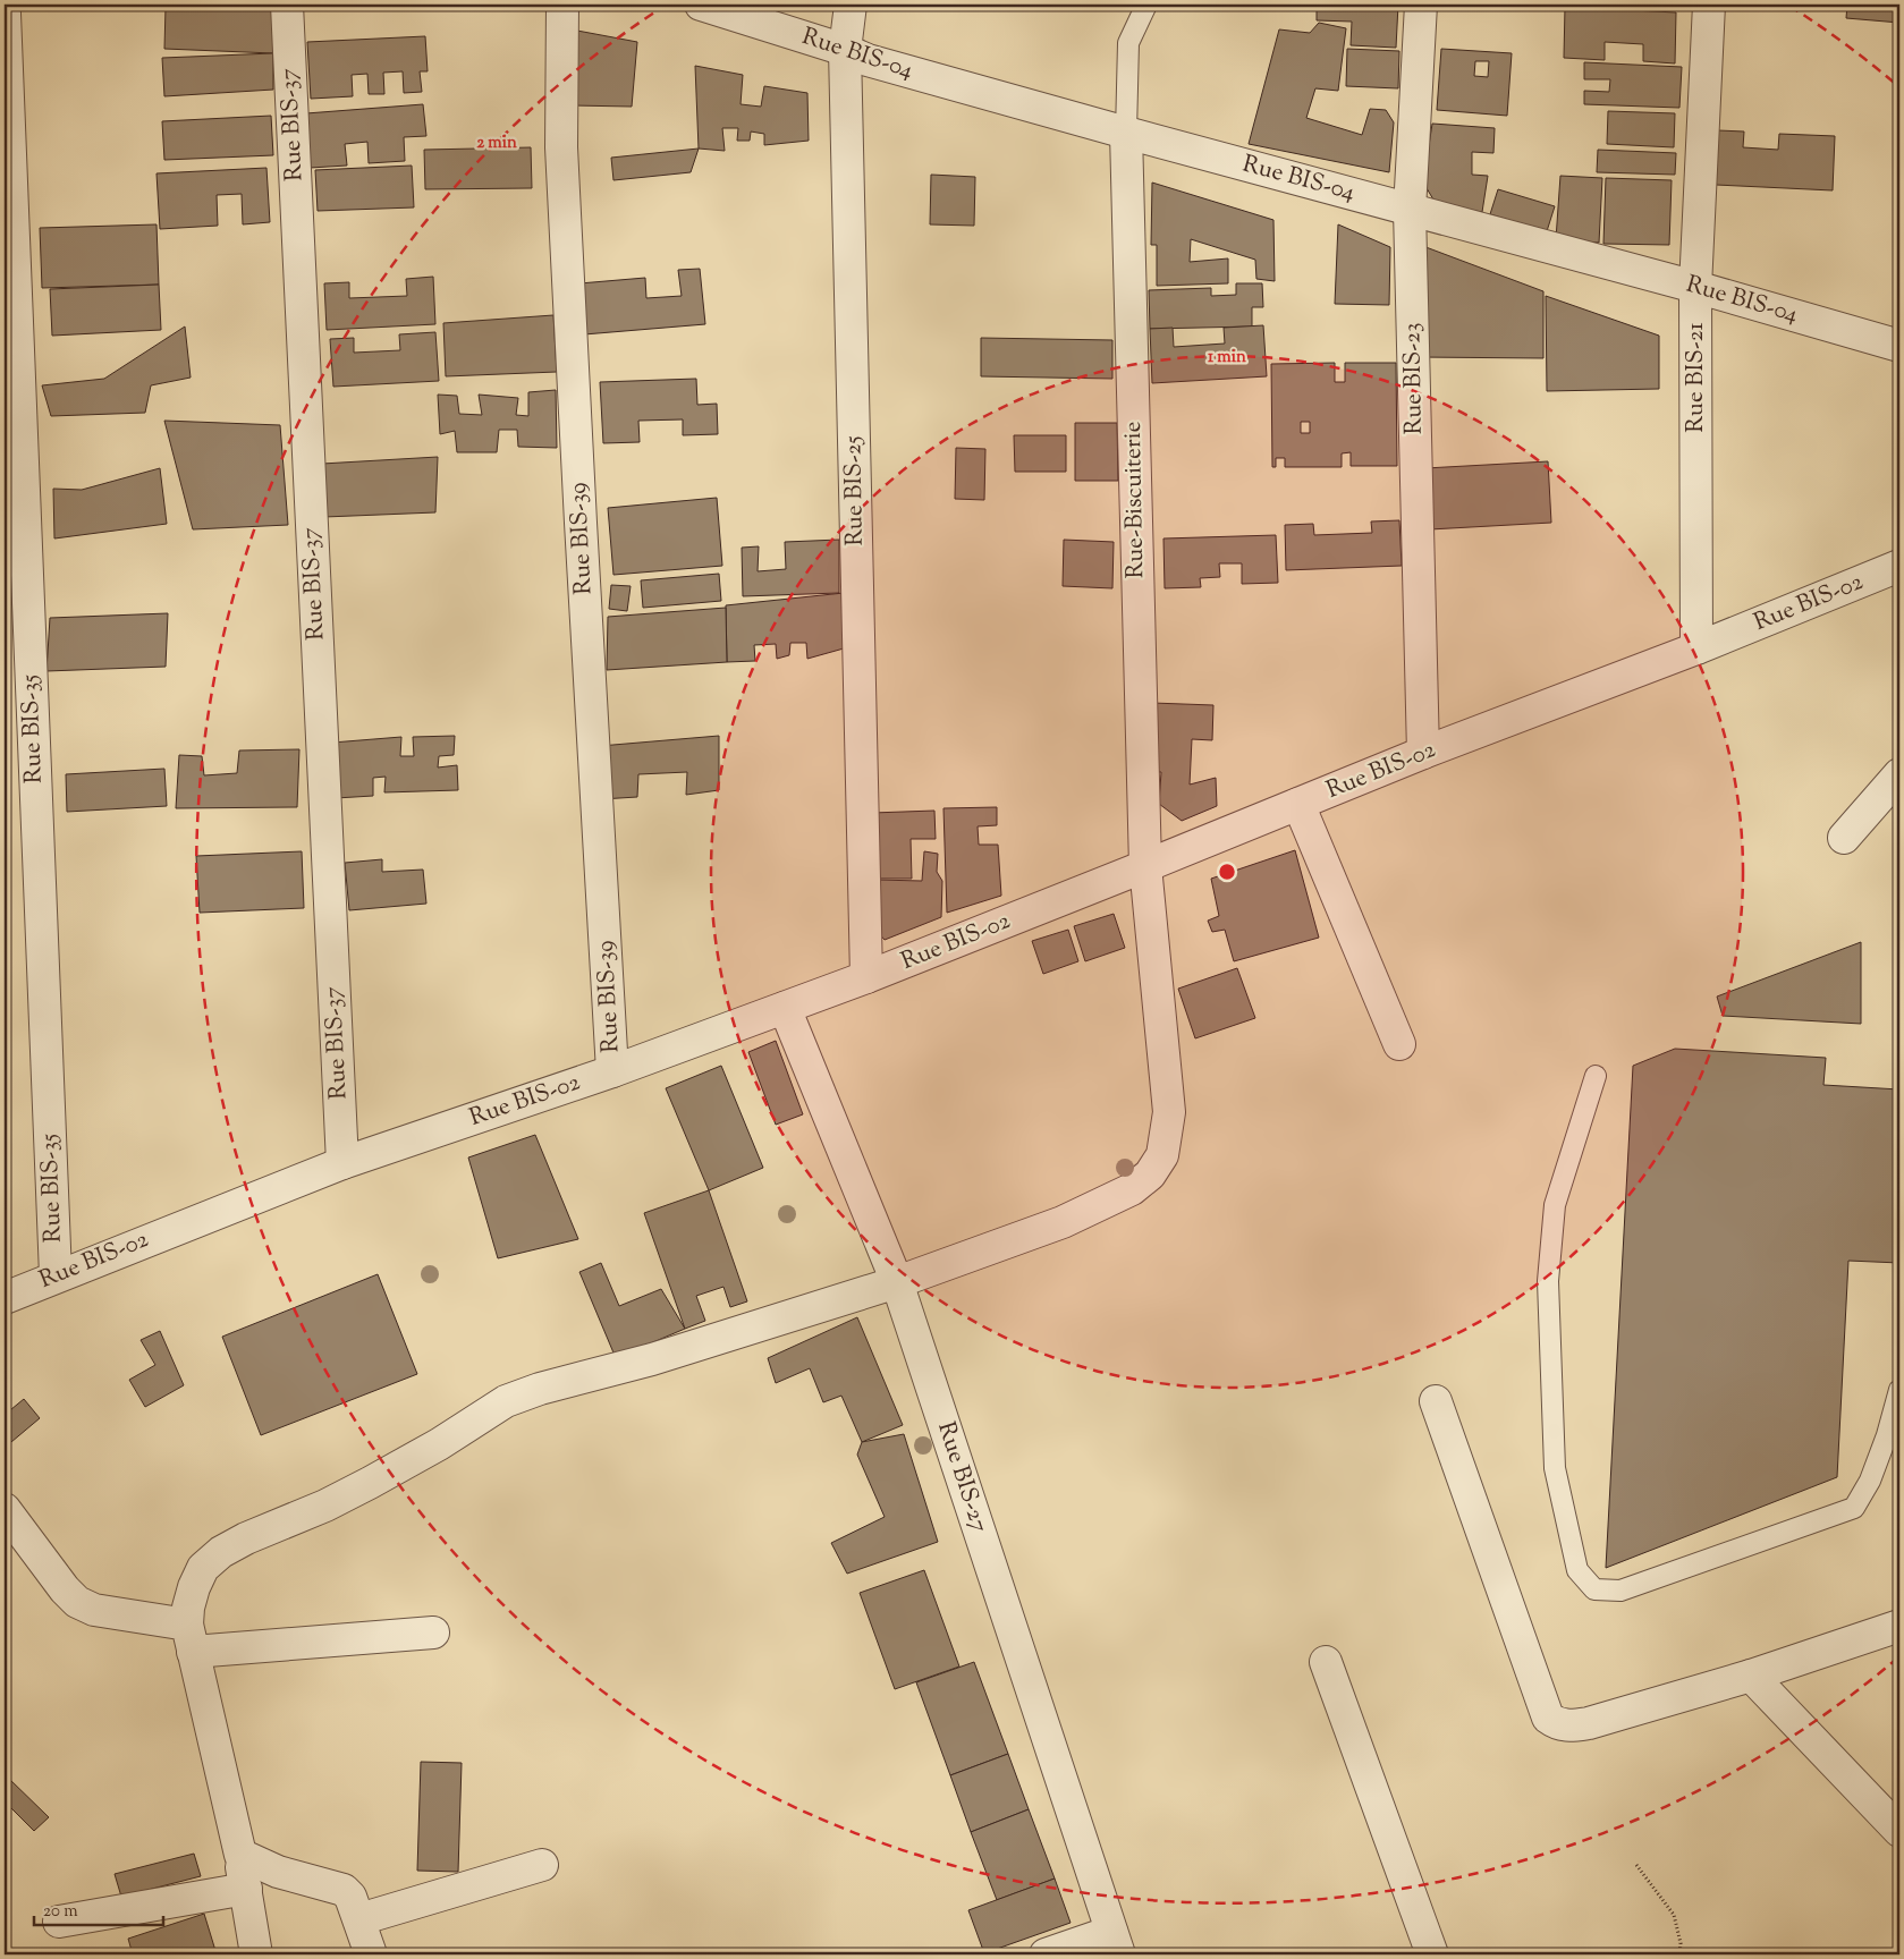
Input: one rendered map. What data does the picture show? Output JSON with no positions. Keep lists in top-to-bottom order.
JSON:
{
  "streets": {
    "street": [
      "Rue BIS-04",
      "Rue BIS-37",
      "Rue BIS-21",
      "Rue BIS-23",
      "Rue BIS-25",
      "Rue-Biscuiterie",
      "Rue BIS-39",
      "Rue BIS-02",
      "Rue BIS-35",
      "Rue BIS-27"
    ]
  },
  "crossings": [
    ["Rue BIS-04", "Rue BIS-21"],
    ["Rue BIS-04", "Rue BIS-23"],
    ["Rue BIS-04", "Rue BIS-25"],
    ["Rue BIS-04", "Rue-Biscuiterie"],
    ["Rue BIS-37", "Rue BIS-02"],
    ["Rue BIS-21", "Rue BIS-02"],
    ["Rue BIS-23", "Rue BIS-02"],
    ["Rue BIS-25", "Rue BIS-02"],
    ["Rue-Biscuiterie", "Rue BIS-02"],
    ["Rue-Biscuiterie", "Rue BIS-27"],
    ["Rue BIS-39", "Rue BIS-02"],
    ["Rue BIS-02", "Rue BIS-35"],
    ["Rue BIS-02", "Rue BIS-27"]
  ],
  "scale_bar": "20 m",
  "rings": ["2 min", "1 min"]
}
